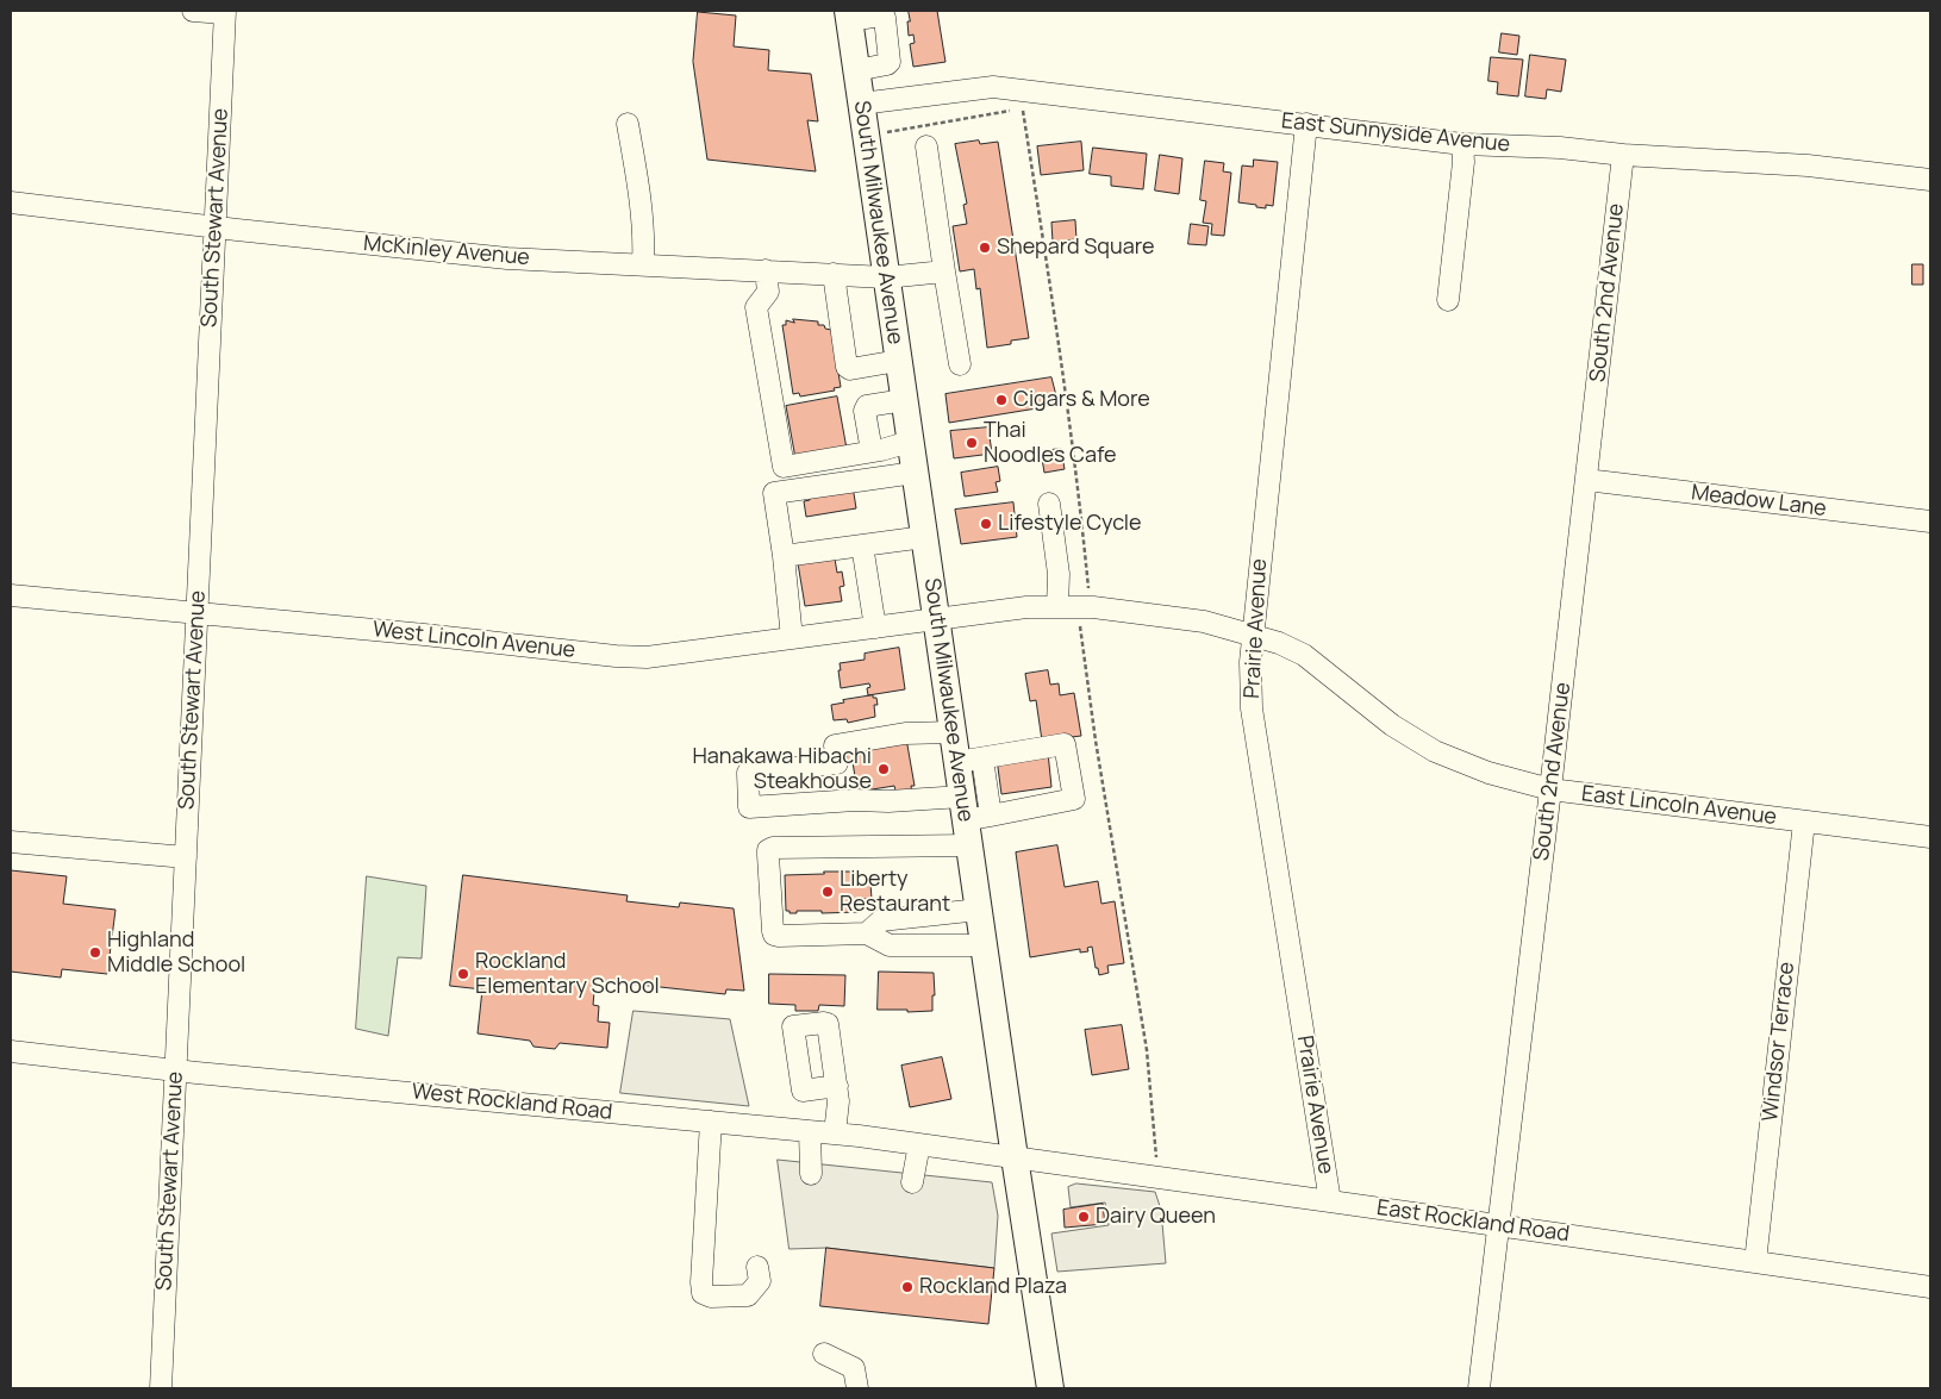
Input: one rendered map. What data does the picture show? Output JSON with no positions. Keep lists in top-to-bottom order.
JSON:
{
  "streets": {
    "main road": ["South Milwaukee Avenue"],
    "street": [
      "East Sunnyside Avenue",
      "South Stewart Avenue",
      "McKinley Avenue",
      "South 2nd Avenue",
      "Meadow Lane",
      "Prairie Avenue",
      "West Lincoln Avenue",
      "East Lincoln Avenue",
      "Windsor Terrace",
      "West Rockland Road",
      "East Rockland Road"
    ]
  },
  "crossings": [
    ["East Sunnyside Avenue", "South Milwaukee Avenue"],
    ["East Sunnyside Avenue", "South 2nd Avenue"],
    ["East Sunnyside Avenue", "Prairie Avenue"],
    ["South Stewart Avenue", "McKinley Avenue"],
    ["South Stewart Avenue", "West Lincoln Avenue"],
    ["South Stewart Avenue", "West Rockland Road"],
    ["South Milwaukee Avenue", "McKinley Avenue"],
    ["South Milwaukee Avenue", "West Lincoln Avenue"],
    ["South Milwaukee Avenue", "East Lincoln Avenue"],
    ["South Milwaukee Avenue", "West Rockland Road"],
    ["South Milwaukee Avenue", "East Rockland Road"],
    ["South 2nd Avenue", "Meadow Lane"],
    ["South 2nd Avenue", "East Lincoln Avenue"],
    ["South 2nd Avenue", "East Rockland Road"],
    ["Prairie Avenue", "East Lincoln Avenue"],
    ["Prairie Avenue", "East Rockland Road"],
    ["West Lincoln Avenue", "East Lincoln Avenue"],
    ["East Lincoln Avenue", "Windsor Terrace"],
    ["Windsor Terrace", "East Rockland Road"],
    ["West Rockland Road", "East Rockland Road"]
  ],
  "places": [
    "Shepard Square",
    "Cigars & More",
    "Thai Noodles Cafe",
    "Lifestyle Cycle",
    "Hanakawa Hibachi Steakhouse",
    "Liberty Restaurant",
    "Highland Middle School",
    "Rockland Elementary School",
    "Dairy Queen",
    "Rockland Plaza"
  ]
}
